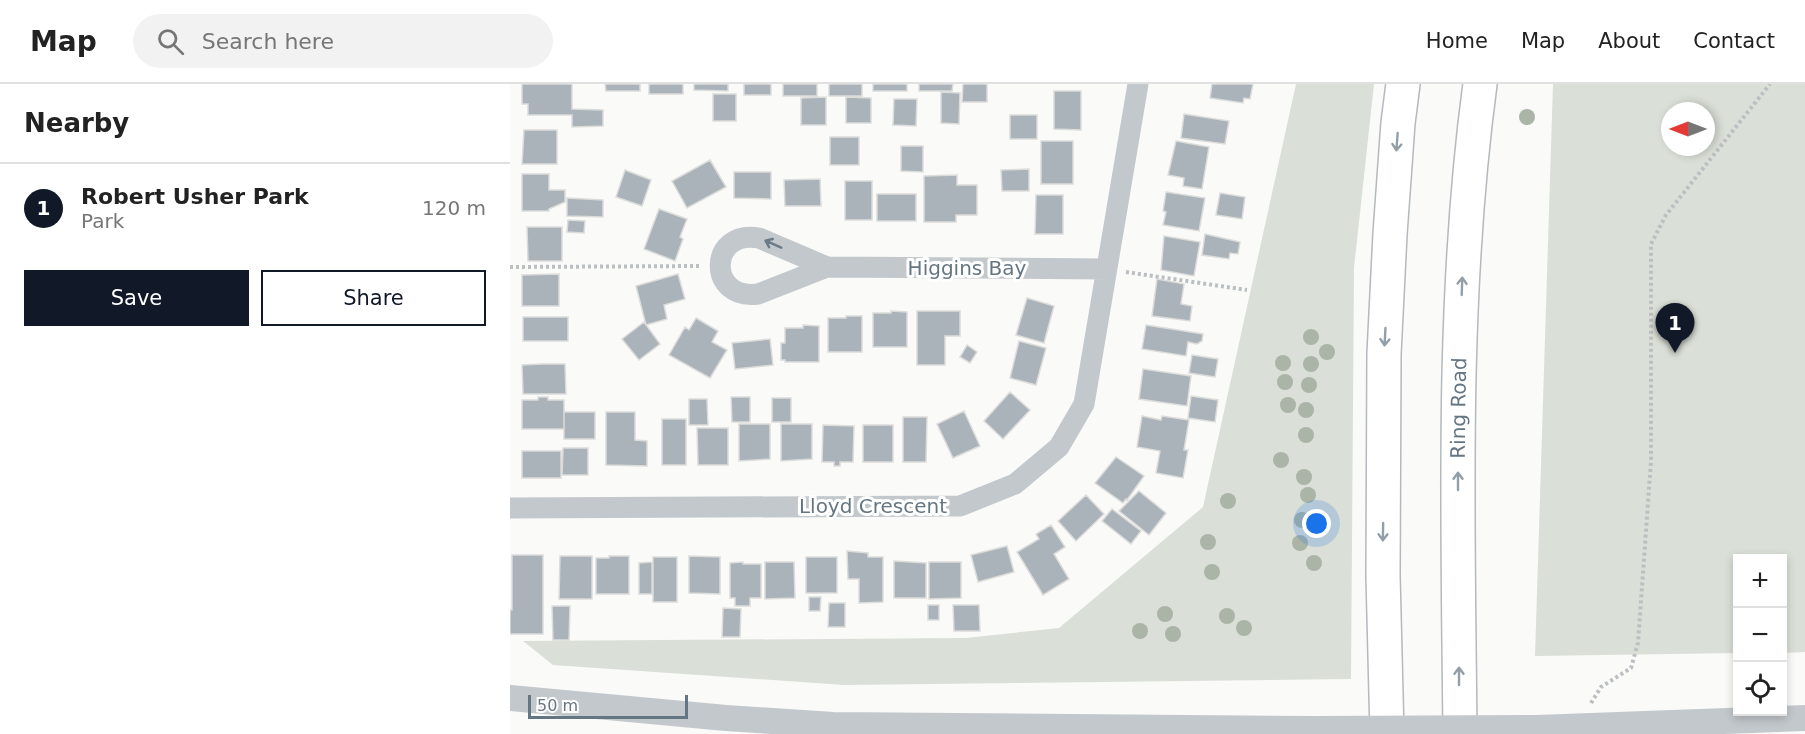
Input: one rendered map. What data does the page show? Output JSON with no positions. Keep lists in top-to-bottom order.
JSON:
{
  "streets": {
    "highway": ["Ring Road"],
    "street": ["Higgins Bay", "Lloyd Crescent"]
  },
  "crossings": [
    ["Higgins Bay", "Lloyd Crescent"]
  ],
  "scale_bar": "50 m",
  "north": "left",
  "page": {
    "header": "Map",
    "search": "Search here",
    "nav": [
      "Home",
      "Map",
      "About",
      "Contact"
    ],
    "heading": "Nearby",
    "list": [
      {
        "mark": "1",
        "name": "Robert Usher Park",
        "note": "Park",
        "value": "120 m"
      }
    ],
    "buttons": ["Save", "Share"],
    "pins": "1",
    "map_buttons": ["+", "−"],
    "scale": "50 m"
  }
}
